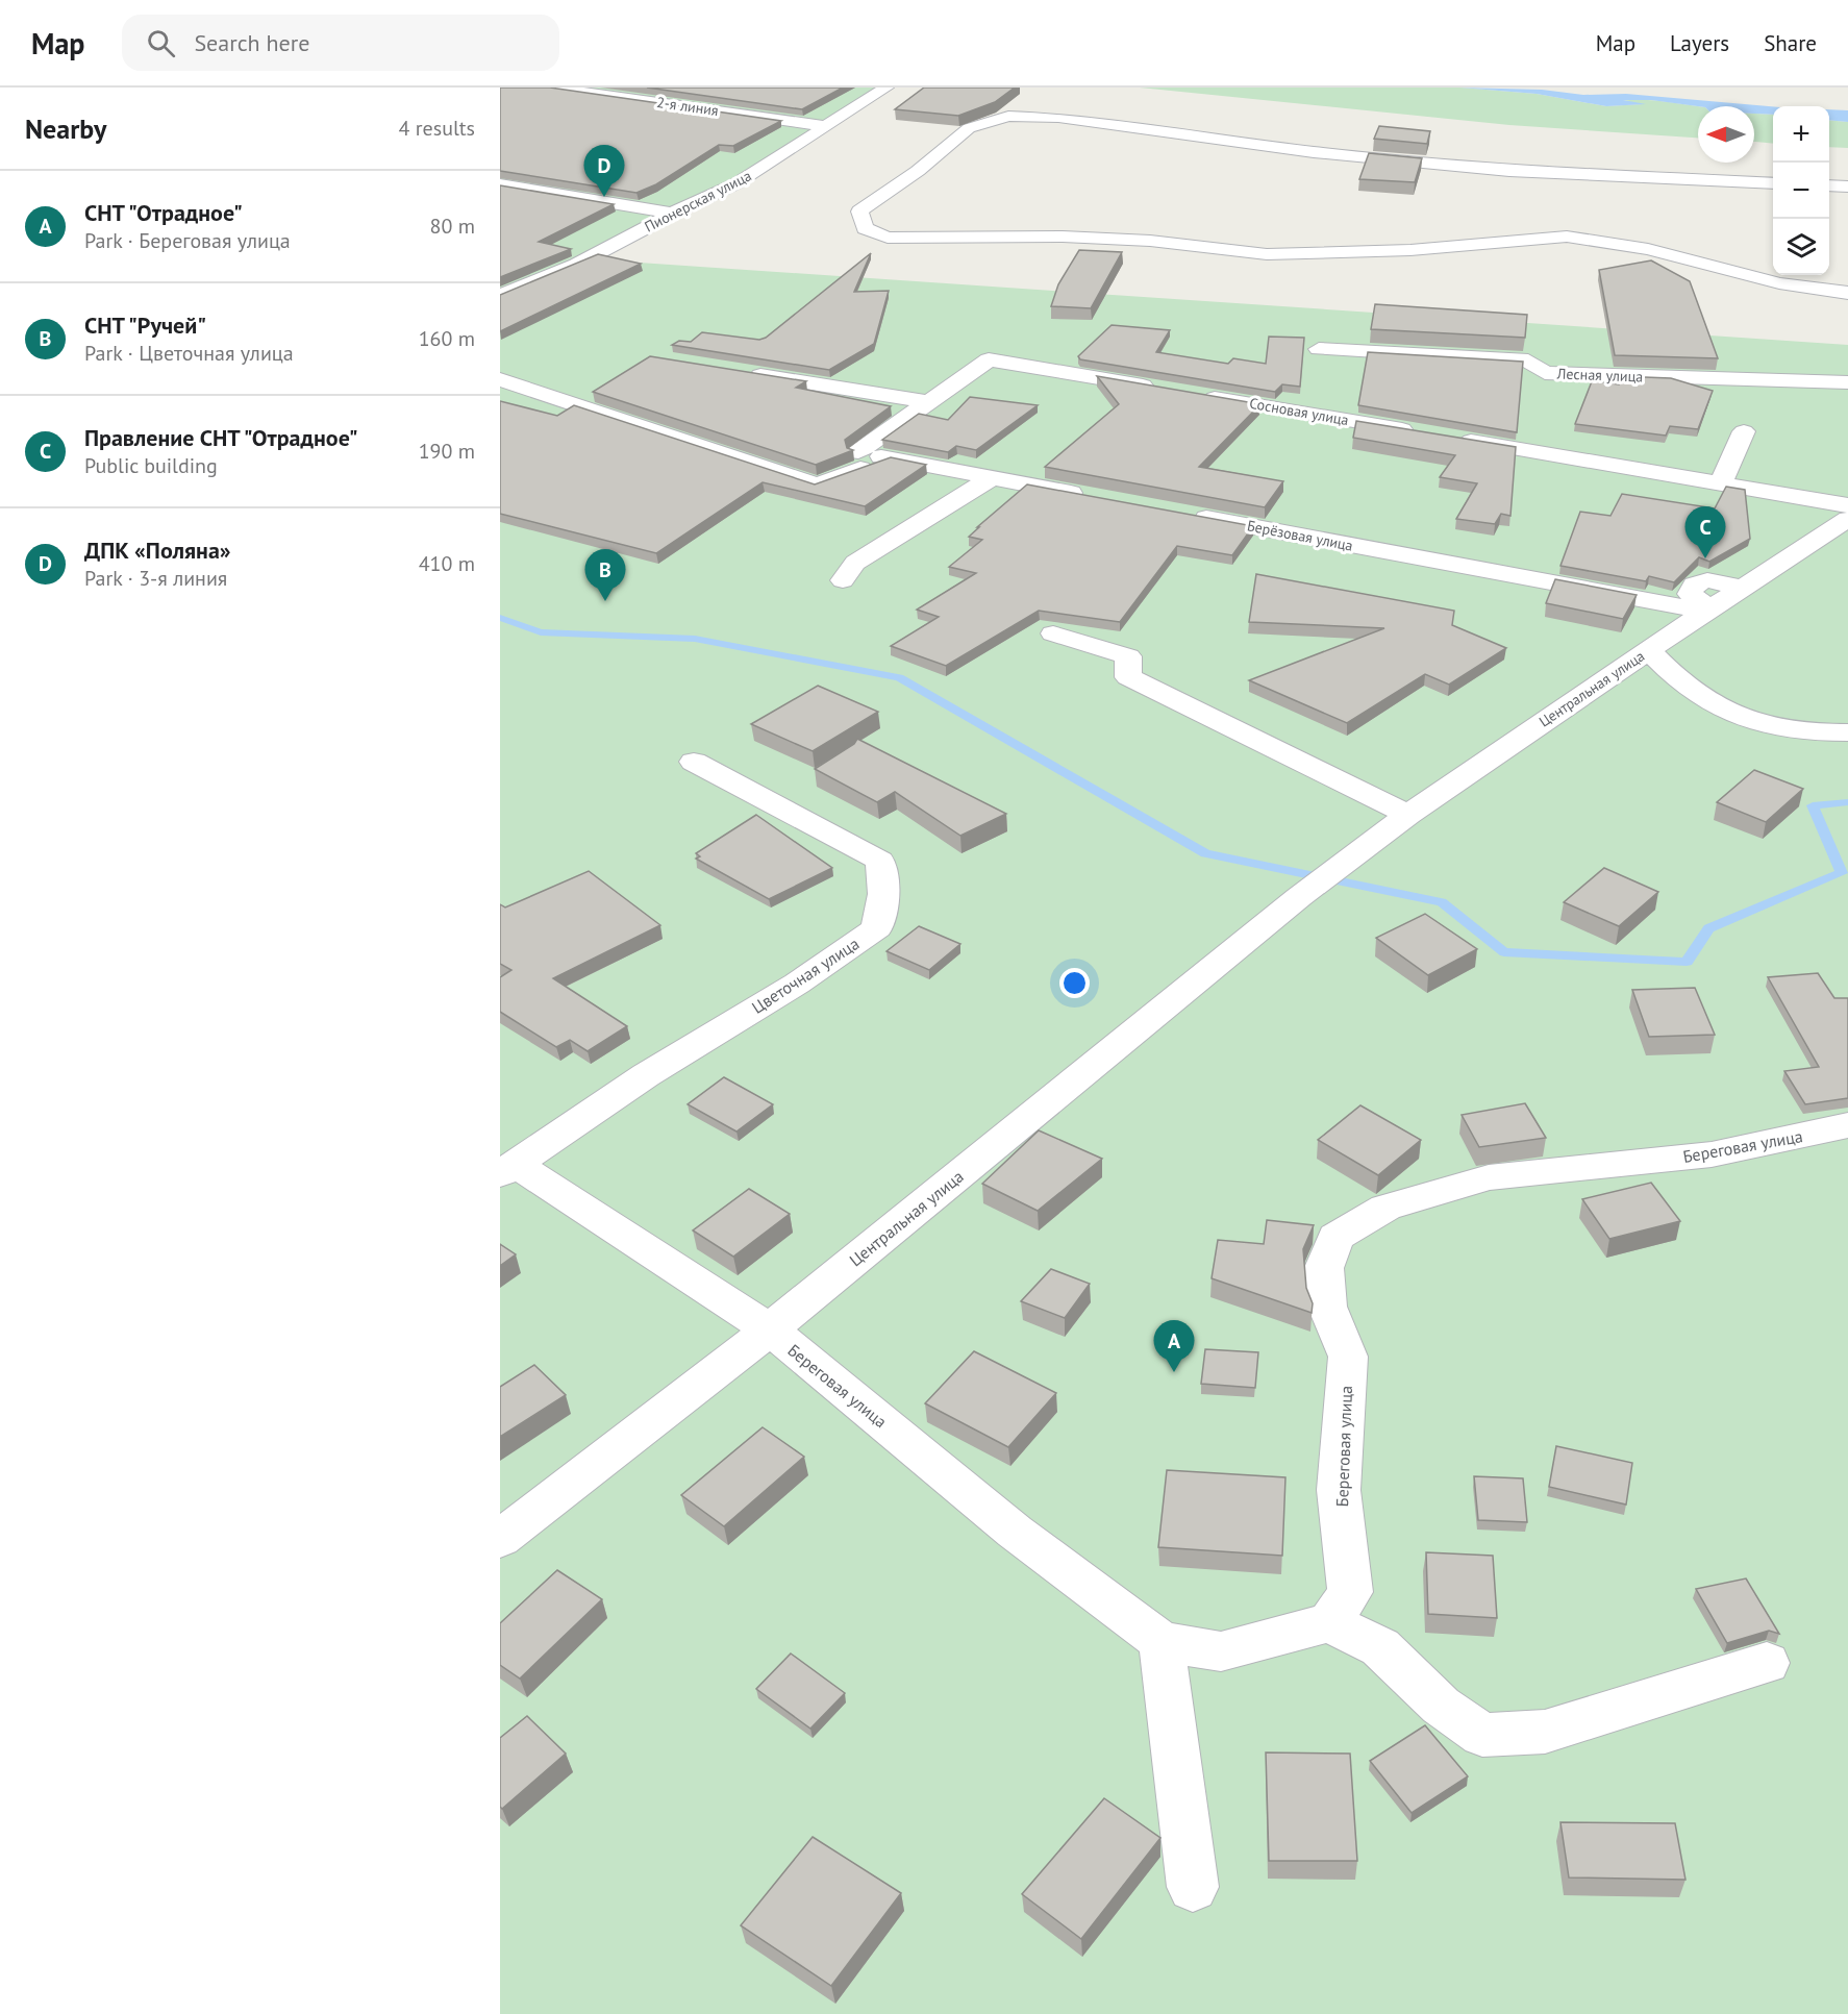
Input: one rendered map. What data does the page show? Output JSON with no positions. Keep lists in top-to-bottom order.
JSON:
{
  "streets": {
    "street": [
      "2-я линия",
      "Пионерская улица",
      "Лесная улица",
      "Сосновая улица",
      "Берёзовая улица",
      "Центральная улица",
      "Цветочная улица",
      "Береговая улица"
    ]
  },
  "crossings": [
    ["2-я линия", "Пионерская улица"],
    ["Берёзовая улица", "Центральная улица"],
    ["Центральная улица", "Береговая улица"],
    ["Цветочная улица", "Береговая улица"]
  ],
  "north": "left",
  "page": {
    "header": "Map",
    "search": "Search here",
    "nav": ["Map", "Layers", "Share"],
    "heading": ["Nearby", "4 results"],
    "map_buttons": ["+", "−"],
    "pins": [
      "D",
      "C",
      "B",
      "A"
    ],
    "list": [
      {
        "mark": "A",
        "name": "СНТ \"Отрадное\"",
        "note": "Park · Береговая улица",
        "value": "80 m"
      },
      {
        "mark": "B",
        "name": "СНТ \"Ручей\"",
        "note": "Park · Цветочная улица",
        "value": "160 m"
      },
      {
        "mark": "C",
        "name": "Правление СНТ \"Отрадное\"",
        "note": "Public building",
        "value": "190 m"
      },
      {
        "mark": "D",
        "name": "ДПК «Поляна»",
        "note": "Park · 3-я линия",
        "value": "410 m"
      }
    ]
  }
}
